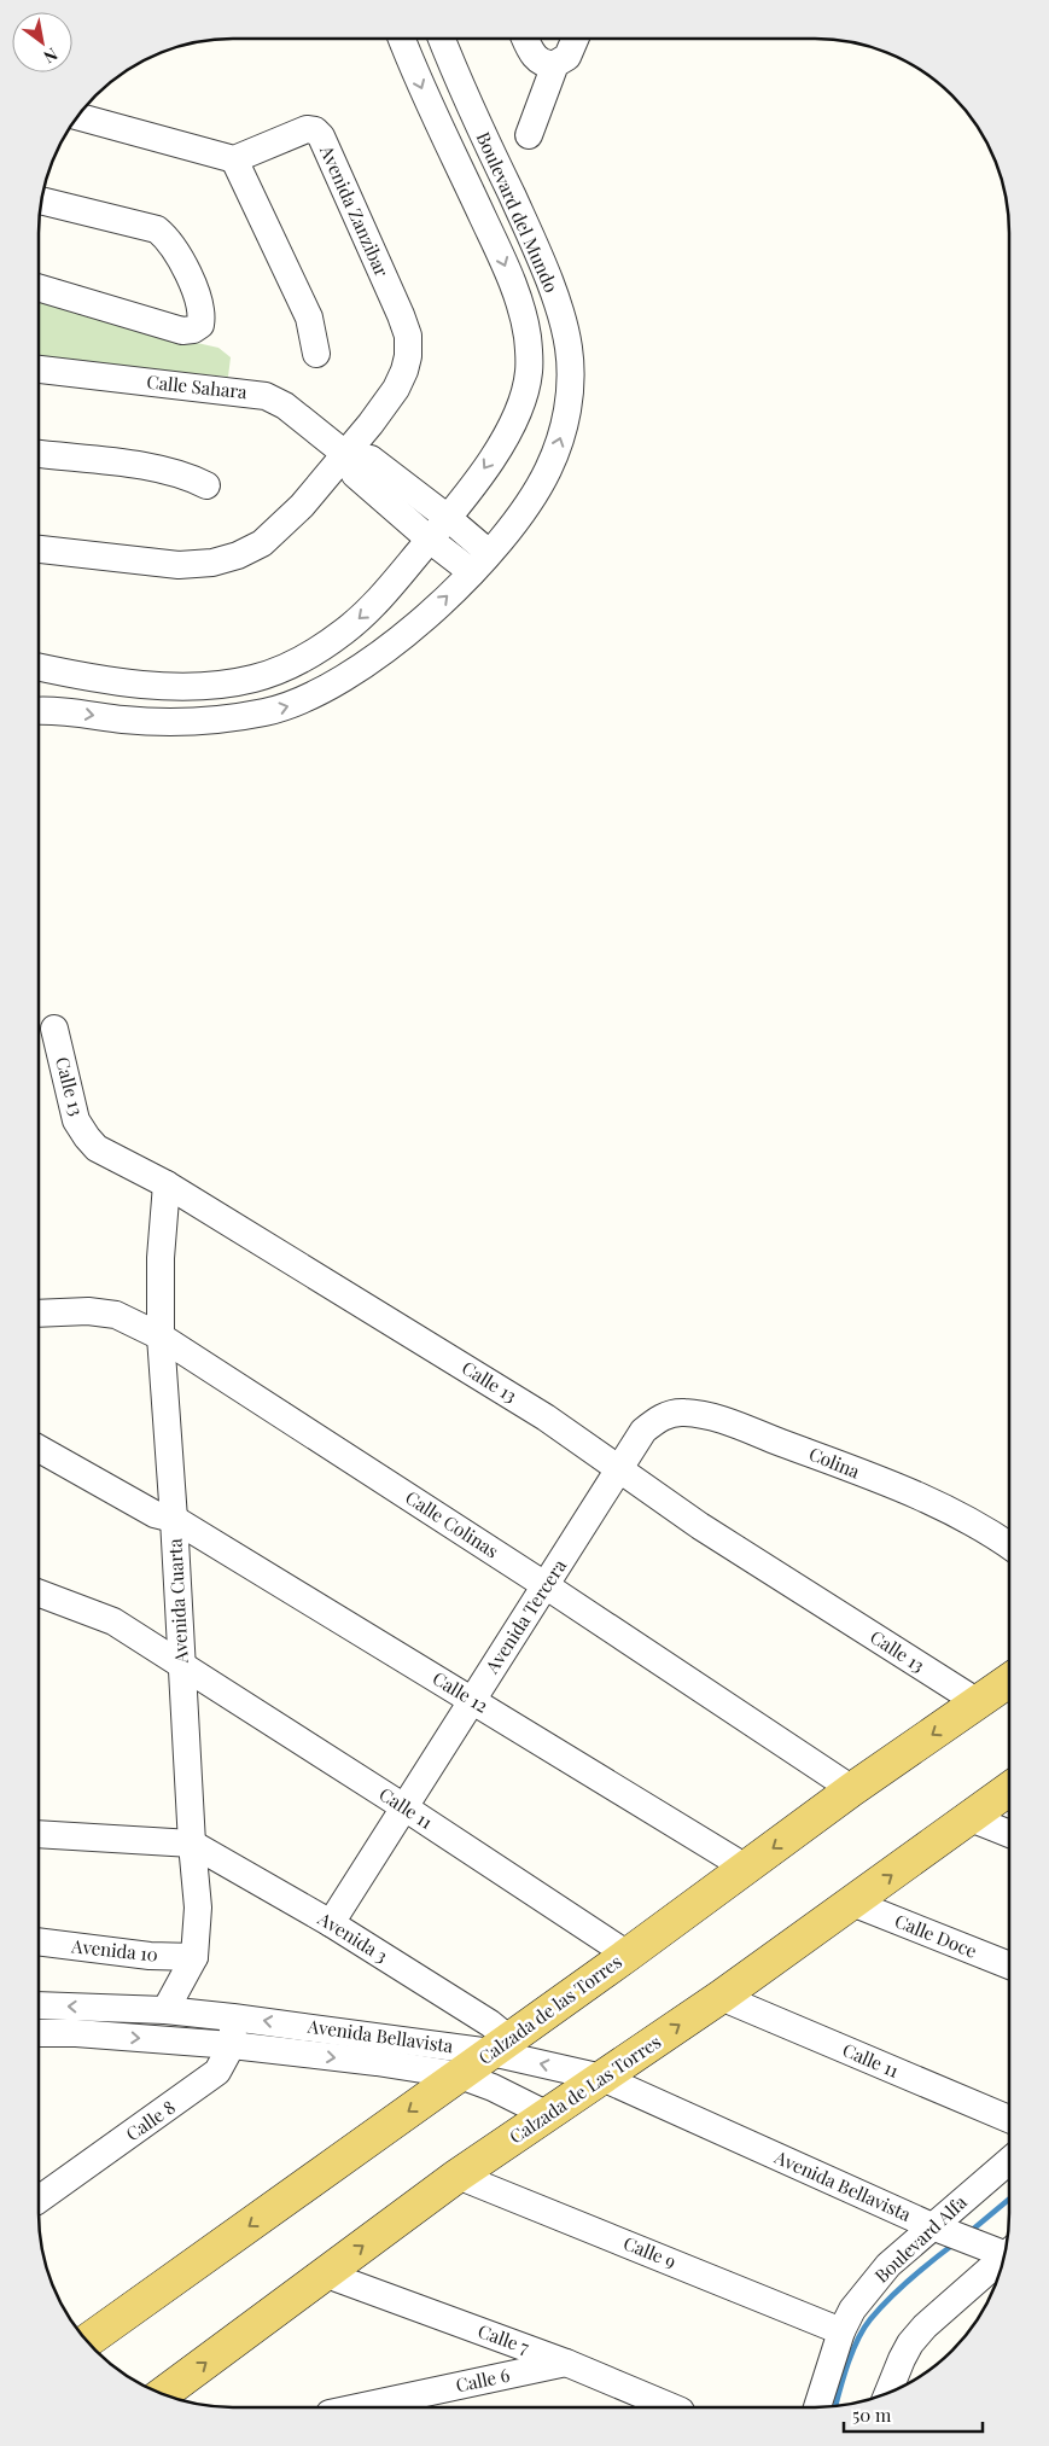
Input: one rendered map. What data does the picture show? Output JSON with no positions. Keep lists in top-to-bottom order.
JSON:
{
  "streets": {
    "main road": ["Calzada de las Torres", "Calzada de Las Torres"],
    "street": [
      "Avenida Zanzibar",
      "Boulevard del Mundo",
      "Calle Sahara",
      "Calle 13",
      "Colina",
      "Calle Colinas",
      "Avenida Cuarta",
      "Avenida Tercera",
      "Calle 12",
      "Calle 11",
      "Calle Doce",
      "Avenida 3",
      "Avenida 10",
      "Avenida Bellavista",
      "Calle 8",
      "Boulevard Alfa",
      "Calle 9",
      "Calle 7",
      "Calle 6"
    ]
  },
  "crossings": [
    ["Avenida Zanzibar", "Calle Sahara"],
    ["Calle 13", "Avenida Cuarta"],
    ["Calle 13", "Avenida Tercera"],
    ["Calle 13", "Calzada de las Torres"],
    ["Colina", "Avenida Tercera"],
    ["Calle Colinas", "Avenida Cuarta"],
    ["Calle Colinas", "Avenida Tercera"],
    ["Calle Colinas", "Calzada de las Torres"],
    ["Avenida Cuarta", "Calle 12"],
    ["Avenida Cuarta", "Calle 11"],
    ["Avenida Cuarta", "Avenida 3"],
    ["Avenida Cuarta", "Avenida 10"],
    ["Avenida Cuarta", "Avenida Bellavista"],
    ["Avenida Tercera", "Calle 12"],
    ["Avenida Tercera", "Calle 11"],
    ["Avenida Tercera", "Avenida 3"],
    ["Calle 12", "Calzada de las Torres"],
    ["Calle 11", "Calzada de las Torres"],
    ["Calle 11", "Calzada de Las Torres"],
    ["Calle Doce", "Calzada de Las Torres"],
    ["Avenida 3", "Calzada de las Torres"],
    ["Avenida 3", "Avenida Bellavista"],
    ["Calzada de las Torres", "Avenida Bellavista"],
    ["Avenida Bellavista", "Calzada de Las Torres"],
    ["Avenida Bellavista", "Calle 8"],
    ["Avenida Bellavista", "Boulevard Alfa"],
    ["Calzada de Las Torres", "Calle 9"],
    ["Calzada de Las Torres", "Calle 7"],
    ["Boulevard Alfa", "Calle 9"],
    ["Calle 7", "Calle 6"]
  ],
  "one_way": ["Calzada de las Torres", "Calzada de Las Torres"],
  "scale_bar": "50 m",
  "north": "bottom right"
}
